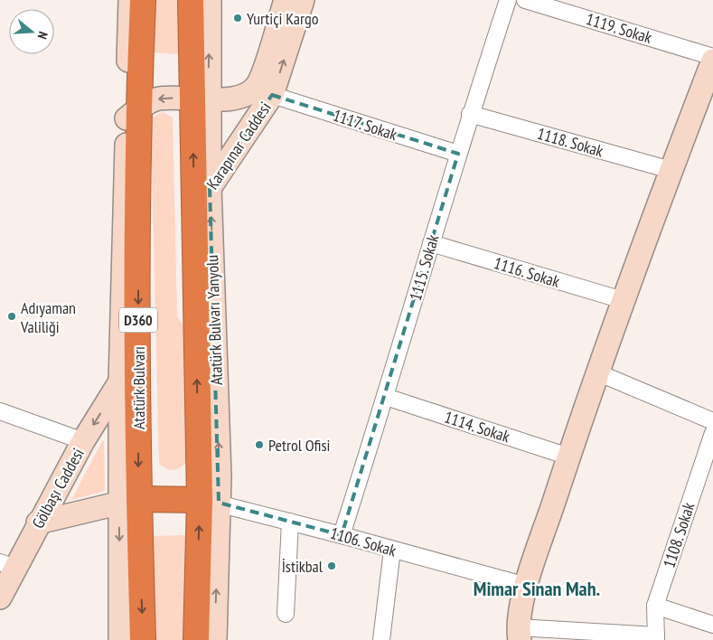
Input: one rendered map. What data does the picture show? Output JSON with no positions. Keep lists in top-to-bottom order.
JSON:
{
  "streets": {
    "highway": ["D360", "Atatürk Bulvarı"],
    "street": [
      "1119. Sokak",
      "1117. Sokak",
      "1118. Sokak",
      "Karapınar Caddesi",
      "1115. Sokak",
      "1116. Sokak",
      "Atatürk Bulvarı Yanyolu",
      "1114. Sokak",
      "Gölbaşı Caddesi",
      "1108. Sokak",
      "1106. Sokak"
    ]
  },
  "crossings": [
    ["1117. Sokak", "Karapınar Caddesi"],
    ["1117. Sokak", "1115. Sokak"],
    ["1118. Sokak", "1115. Sokak"],
    ["Karapınar Caddesi", "Atatürk Bulvarı Yanyolu"],
    ["Karapınar Caddesi", "Atatürk Bulvarı"],
    ["1115. Sokak", "1116. Sokak"],
    ["1115. Sokak", "1114. Sokak"],
    ["1115. Sokak", "1106. Sokak"],
    ["Atatürk Bulvarı Yanyolu", "1106. Sokak"]
  ],
  "districts": ["Mimar Sinan Mah."],
  "places": [
    "Yurtiçi Kargo",
    "Adıyaman Valiliği",
    "Petrol Ofisi",
    "İstikbal"
  ],
  "north": "right"
}
